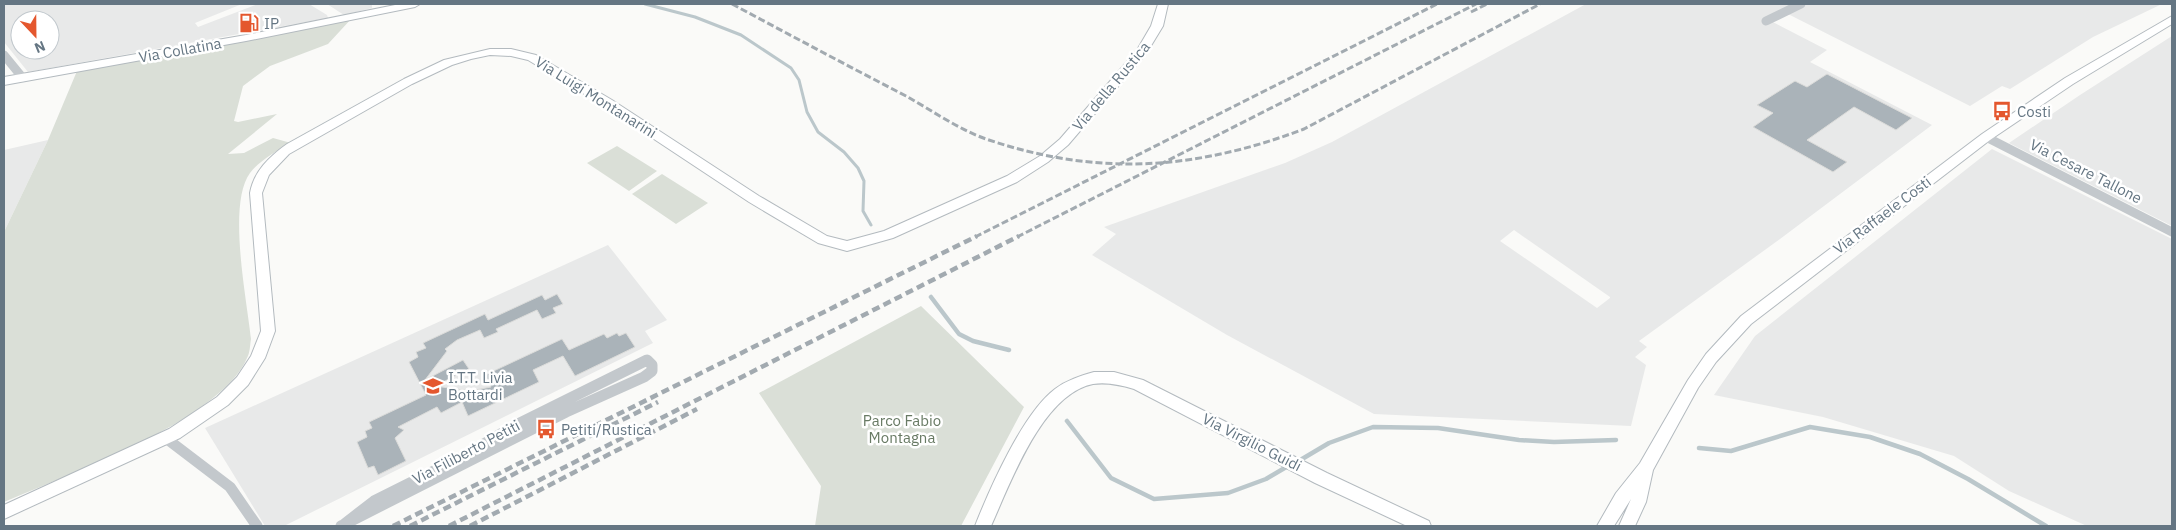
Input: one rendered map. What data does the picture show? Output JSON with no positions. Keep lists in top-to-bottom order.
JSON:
{
  "streets": {
    "street": [
      "Via Collatina",
      "Via della Rustica",
      "Via Luigi Montanarini",
      "Via Cesare Tallone",
      "Via Raffaele Costi",
      "Via Virgilio Guidi",
      "Via Filiberto Petiti"
    ]
  },
  "crossings": [
    ["Via della Rustica", "Via Luigi Montanarini"],
    ["Via Cesare Tallone", "Via Raffaele Costi"]
  ],
  "parks": ["Parco Fabio Montagna"],
  "places": {
    "fuel station": ["IP"],
    "bus stop": ["Costi", "Petiti/Rustica"],
    "school or university": ["I.T.T. Livia Bottardi"]
  },
  "north": "bottom"
}
